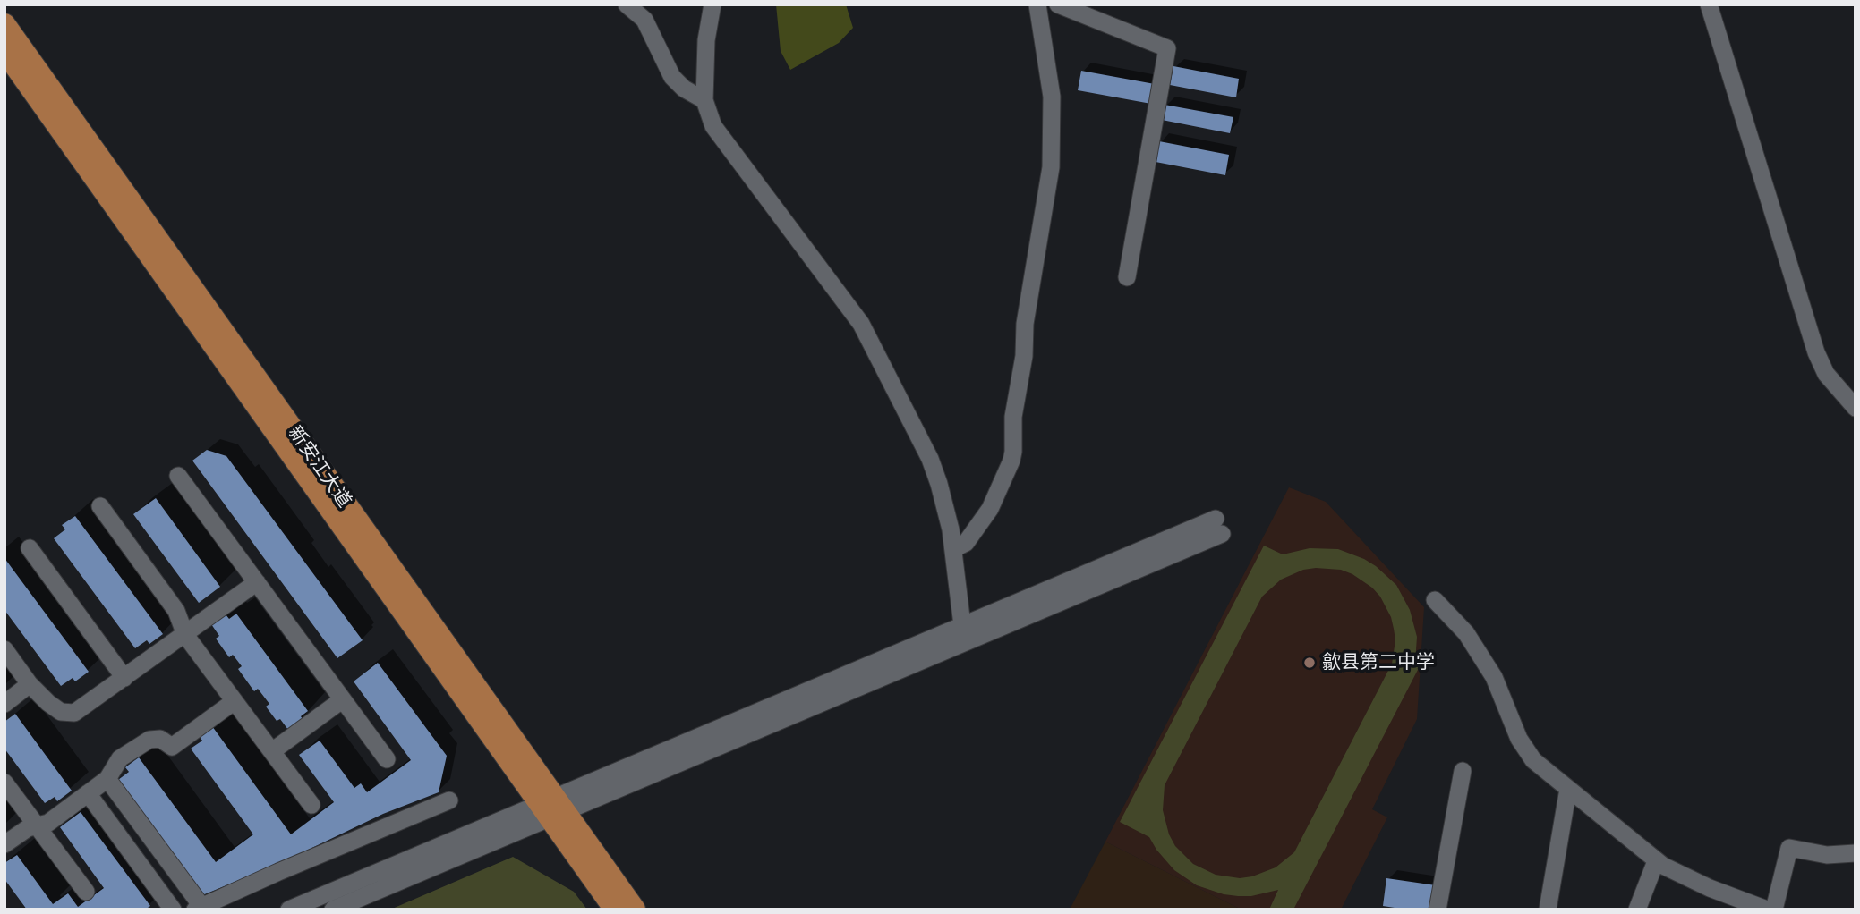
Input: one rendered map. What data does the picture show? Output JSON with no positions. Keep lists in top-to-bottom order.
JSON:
{
  "streets": {
    "main road": ["新安江大道"]
  },
  "places": ["歙县第二中学"]
}
